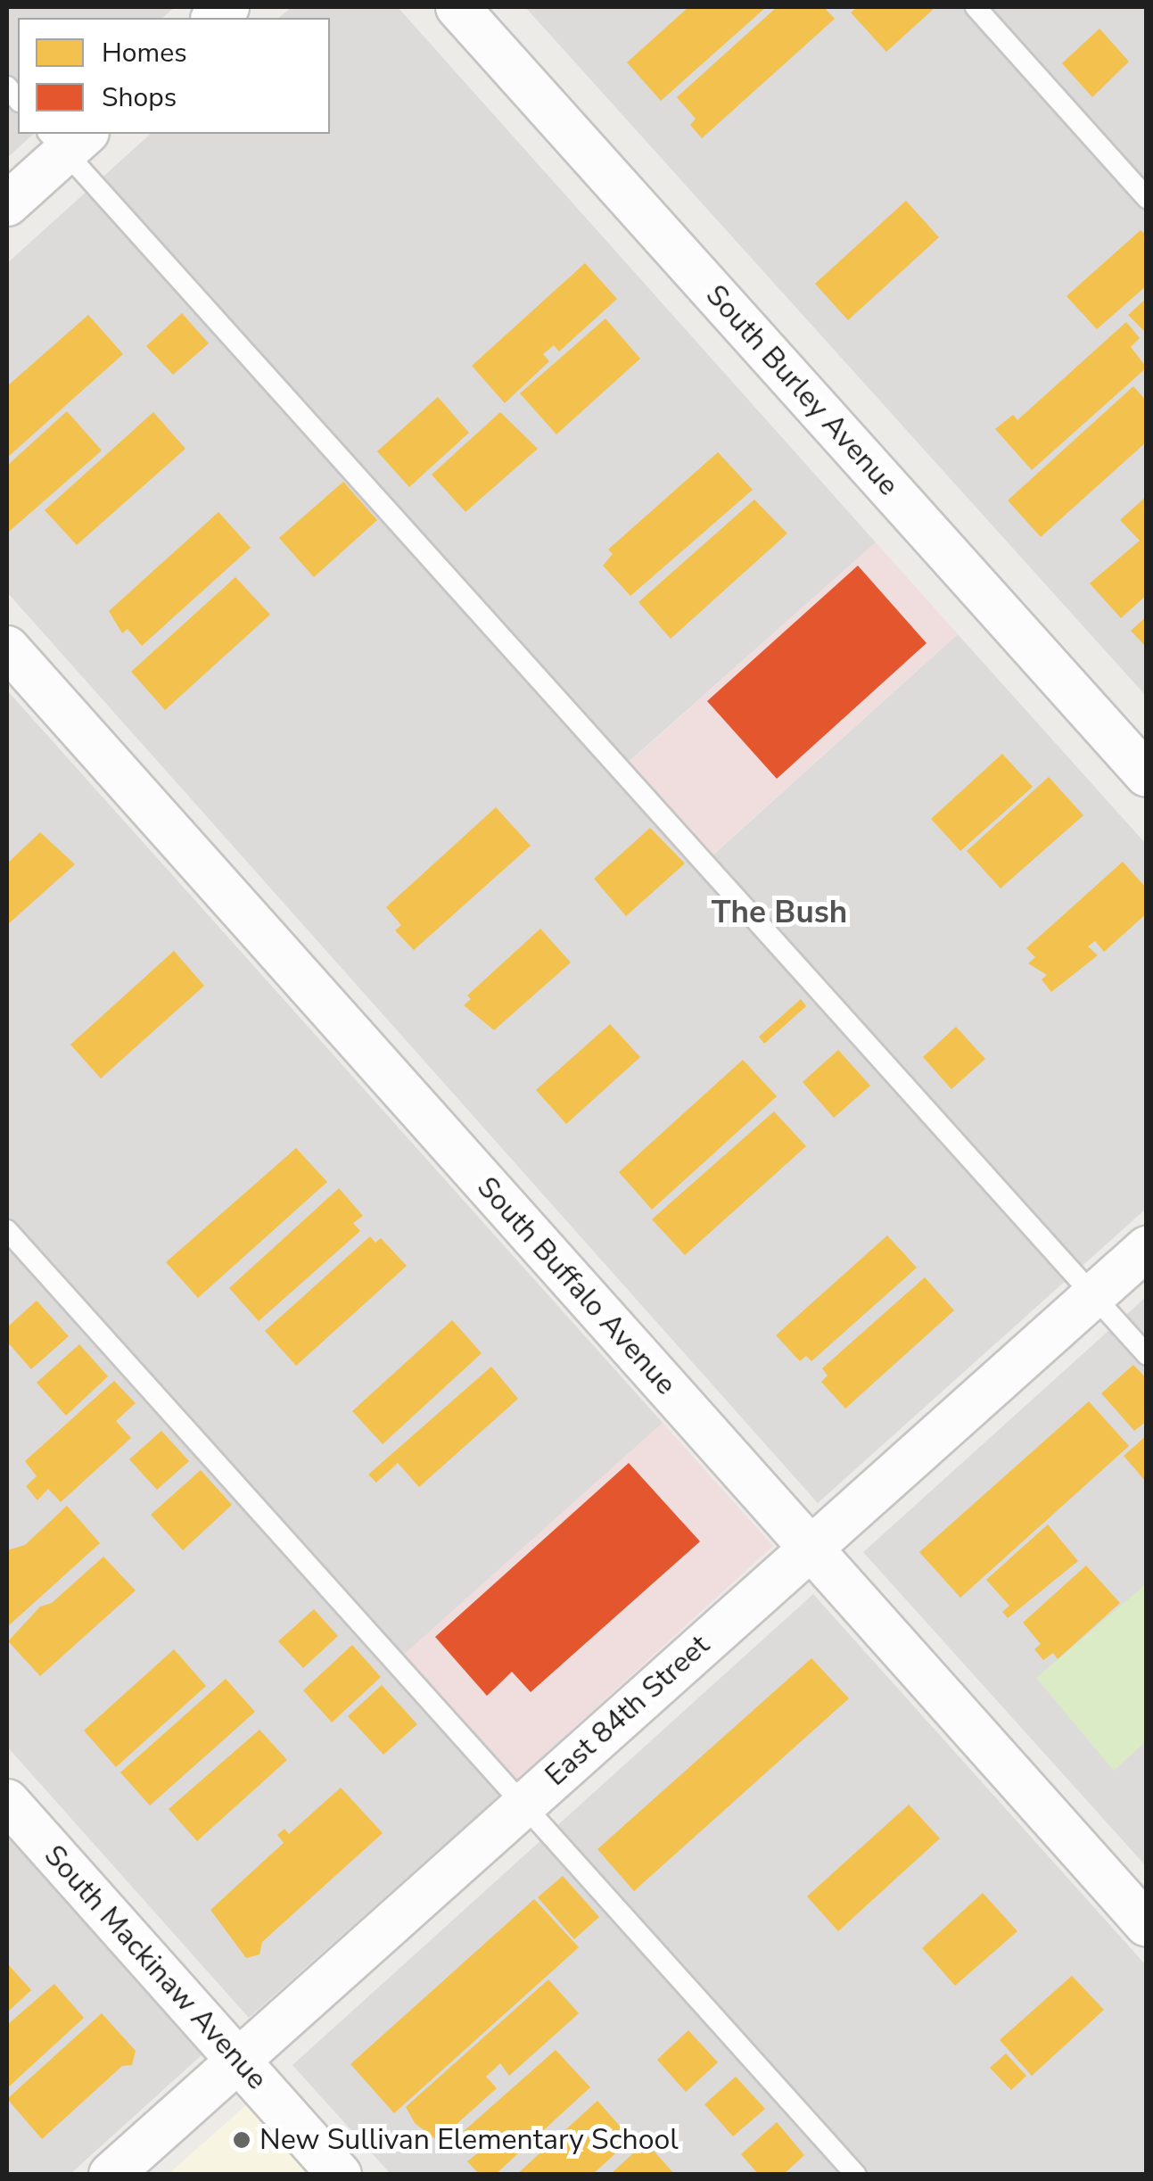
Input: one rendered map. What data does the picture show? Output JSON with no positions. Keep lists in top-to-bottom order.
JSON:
{
  "streets": {
    "street": [
      "South Burley Avenue",
      "South Buffalo Avenue",
      "East 84th Street",
      "South Mackinaw Avenue"
    ]
  },
  "crossings": [
    ["South Buffalo Avenue", "East 84th Street"],
    ["East 84th Street", "South Mackinaw Avenue"]
  ],
  "districts": ["The Bush"],
  "places": ["New Sullivan Elementary School"],
  "legend": ["Homes", "Shops"]
}
